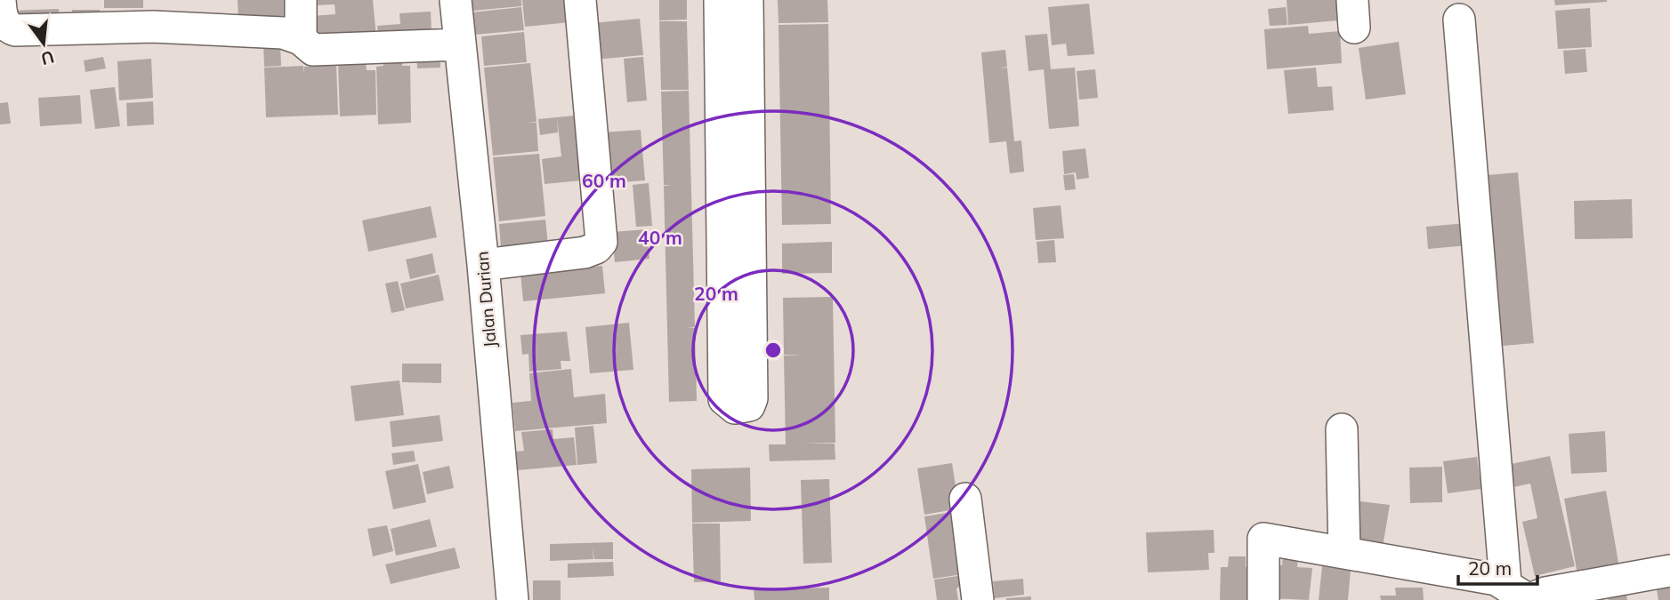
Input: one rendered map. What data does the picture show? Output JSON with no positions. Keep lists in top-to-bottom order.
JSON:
{
  "streets": {
    "street": ["Jalan Durian"]
  },
  "scale_bar": "20 m",
  "north": "bottom",
  "rings": ["60 m", "40 m", "20 m"]
}
